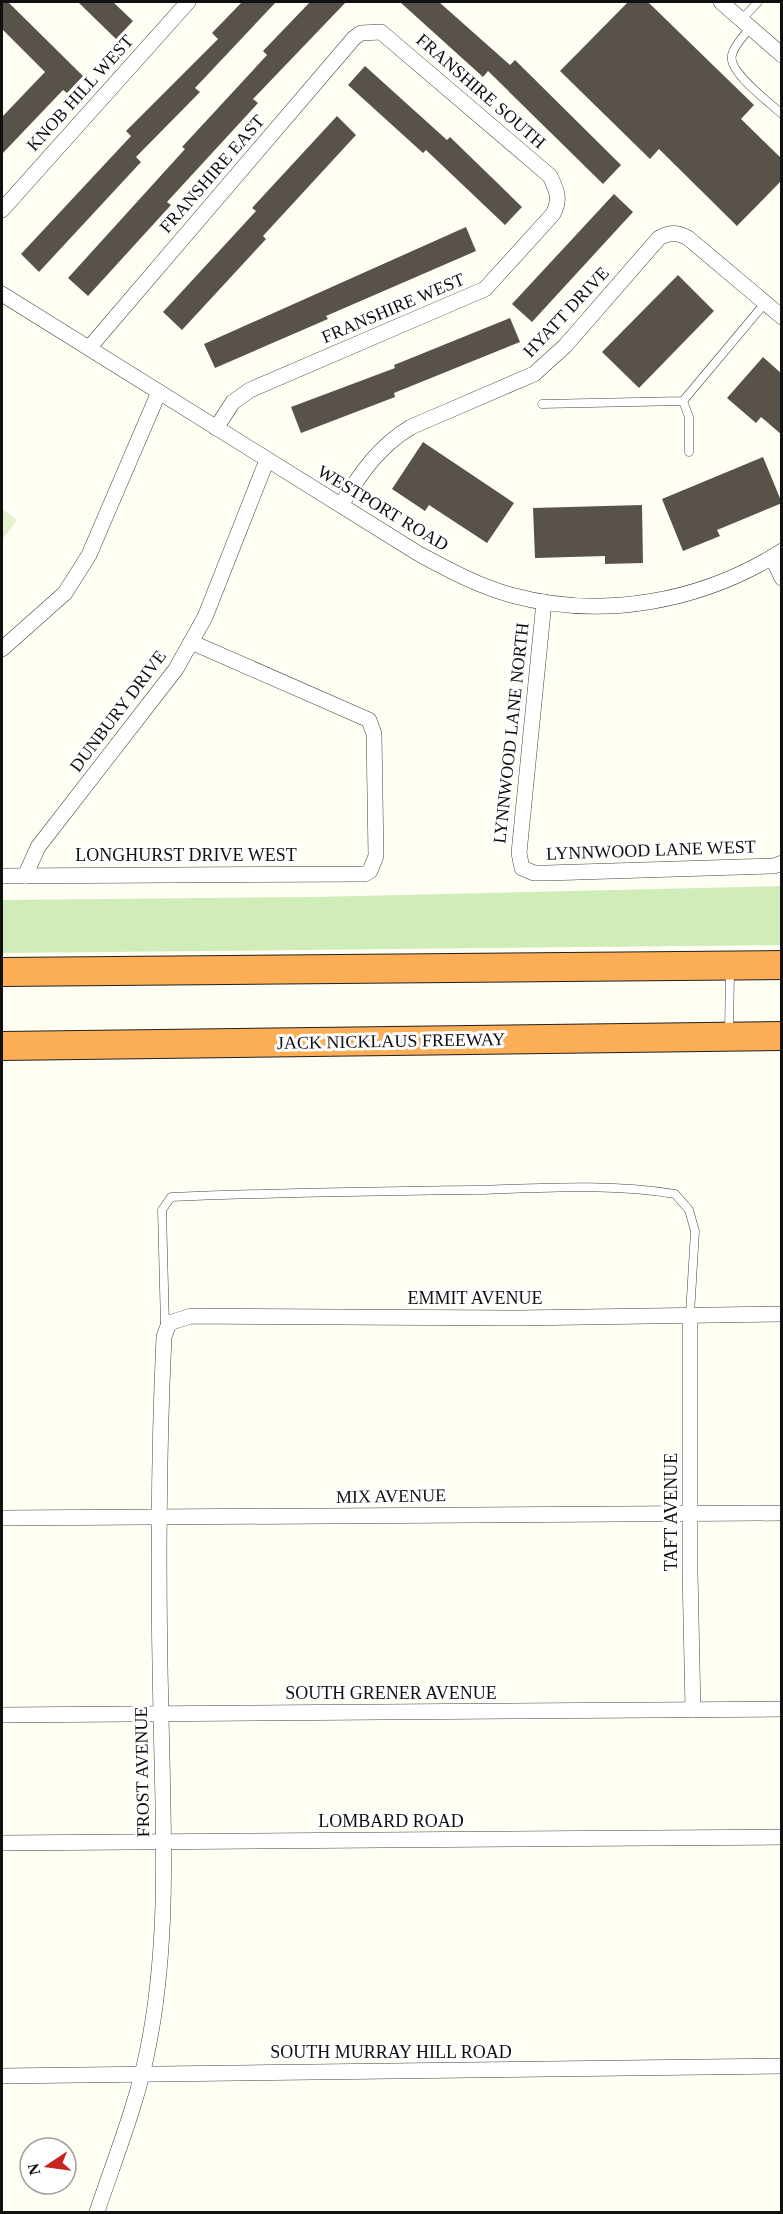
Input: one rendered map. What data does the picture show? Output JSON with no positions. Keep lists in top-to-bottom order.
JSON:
{
  "streets": {
    "highway": ["JACK NICKLAUS FREEWAY"],
    "street": [
      "FRANSHIRE SOUTH",
      "KNOB HILL WEST",
      "FRANSHIRE EAST",
      "FRANSHIRE WEST",
      "HYATT DRIVE",
      "WESTPORT ROAD",
      "DUNBURY DRIVE",
      "LYNNWOOD LANE NORTH",
      "LYNNWOOD LANE WEST",
      "LONGHURST DRIVE WEST",
      "EMMIT AVENUE",
      "MIX AVENUE",
      "TAFT AVENUE",
      "SOUTH GRENER AVENUE",
      "FROST AVENUE",
      "LOMBARD ROAD",
      "SOUTH MURRAY HILL ROAD"
    ]
  },
  "crossings": [
    ["FRANSHIRE SOUTH", "FRANSHIRE EAST"],
    ["FRANSHIRE SOUTH", "FRANSHIRE WEST"],
    ["FRANSHIRE EAST", "WESTPORT ROAD"],
    ["FRANSHIRE WEST", "WESTPORT ROAD"],
    ["HYATT DRIVE", "WESTPORT ROAD"],
    ["WESTPORT ROAD", "DUNBURY DRIVE"],
    ["WESTPORT ROAD", "LYNNWOOD LANE NORTH"],
    ["DUNBURY DRIVE", "LONGHURST DRIVE WEST"],
    ["LYNNWOOD LANE NORTH", "LYNNWOOD LANE WEST"],
    ["EMMIT AVENUE", "TAFT AVENUE"],
    ["EMMIT AVENUE", "FROST AVENUE"],
    ["MIX AVENUE", "TAFT AVENUE"],
    ["MIX AVENUE", "FROST AVENUE"],
    ["TAFT AVENUE", "SOUTH GRENER AVENUE"],
    ["SOUTH GRENER AVENUE", "FROST AVENUE"],
    ["FROST AVENUE", "LOMBARD ROAD"],
    ["FROST AVENUE", "SOUTH MURRAY HILL ROAD"]
  ],
  "north": "left"
}
